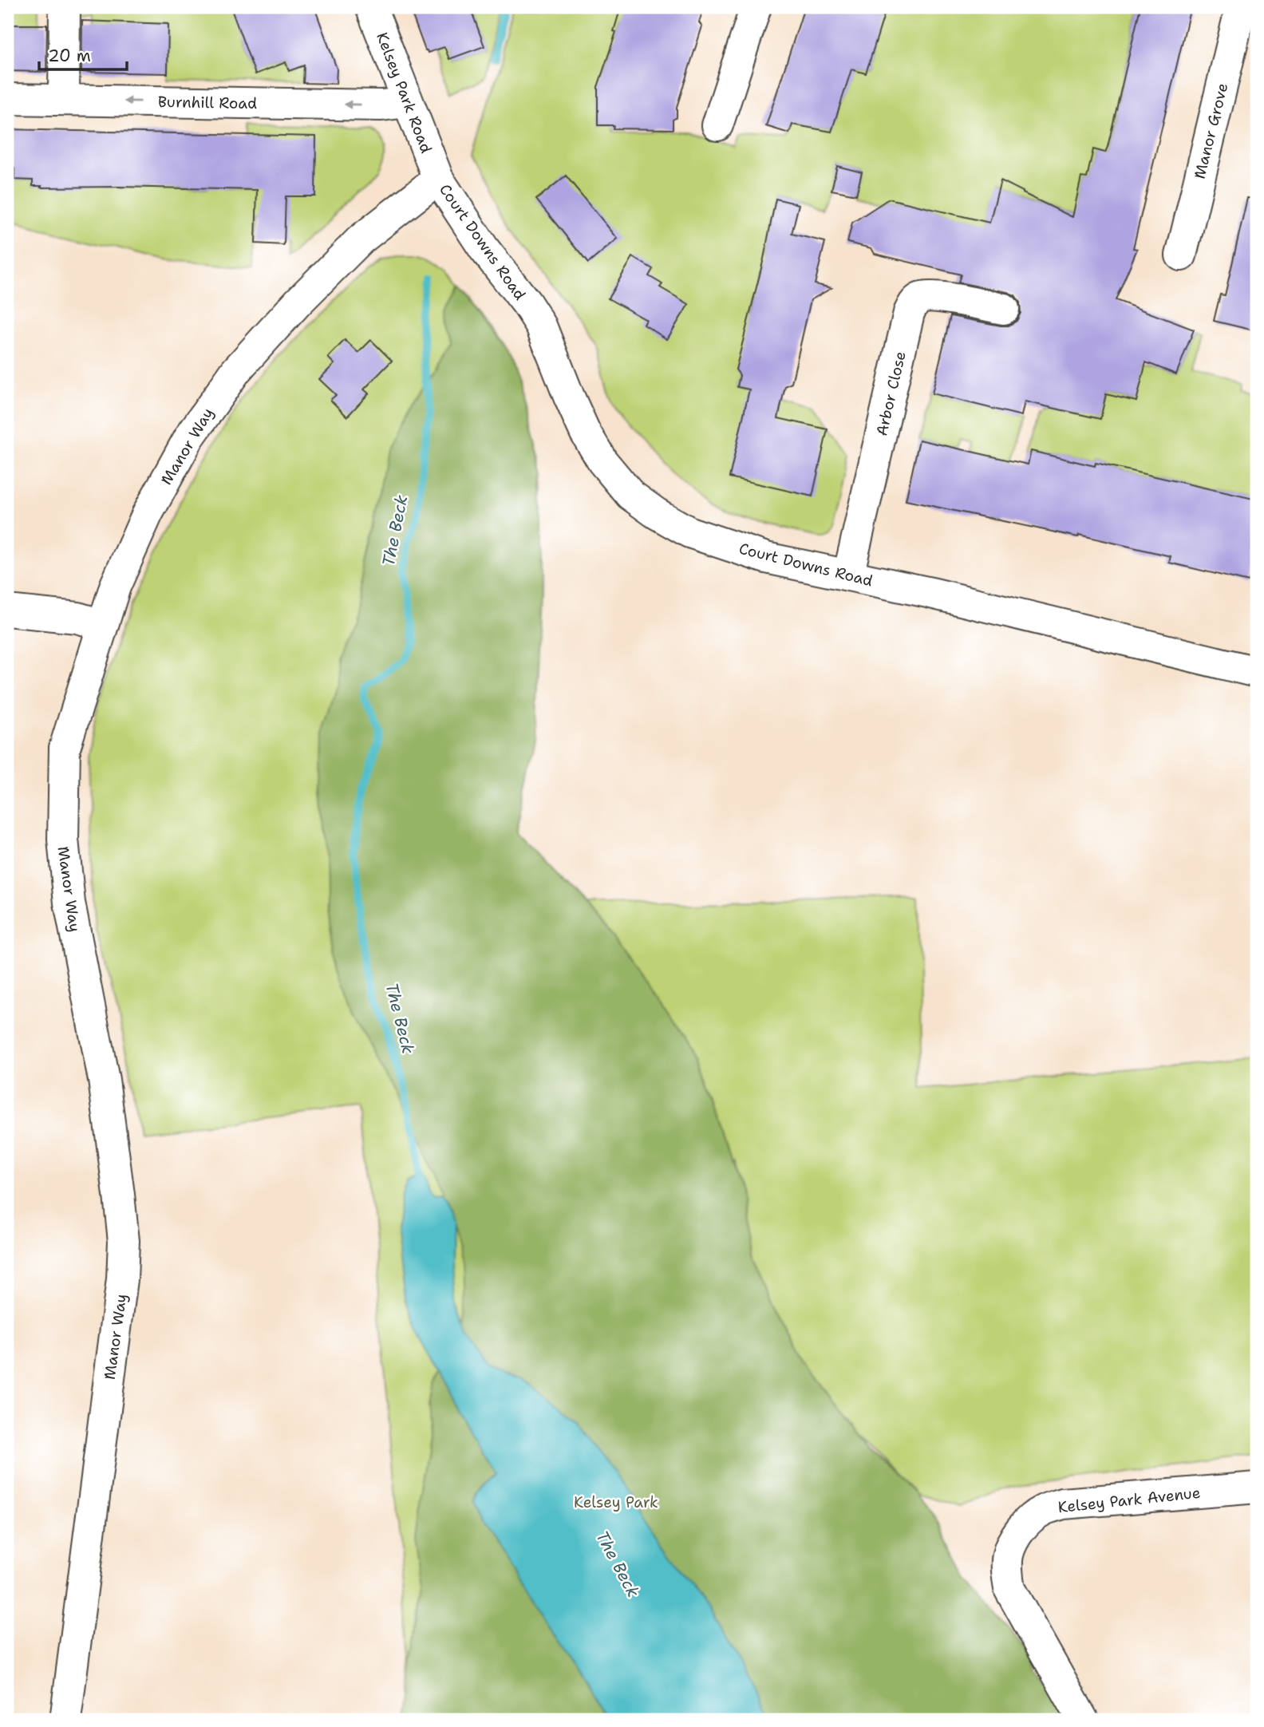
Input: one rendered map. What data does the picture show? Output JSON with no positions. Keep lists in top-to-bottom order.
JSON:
{
  "streets": {
    "street": [
      "Kelsey Park Road",
      "Burnhill Road",
      "Manor Grove",
      "Court Downs Road",
      "Arbor Close",
      "Manor Way",
      "Kelsey Park Avenue"
    ]
  },
  "crossings": [
    ["Kelsey Park Road", "Burnhill Road"],
    ["Kelsey Park Road", "Court Downs Road"],
    ["Kelsey Park Road", "Manor Way"],
    ["Court Downs Road", "Arbor Close"],
    ["Court Downs Road", "Manor Way"]
  ],
  "one_way": ["Burnhill Road"],
  "water": ["The Beck"],
  "parks": ["Kelsey Park"],
  "scale_bar": "20 m"
}
